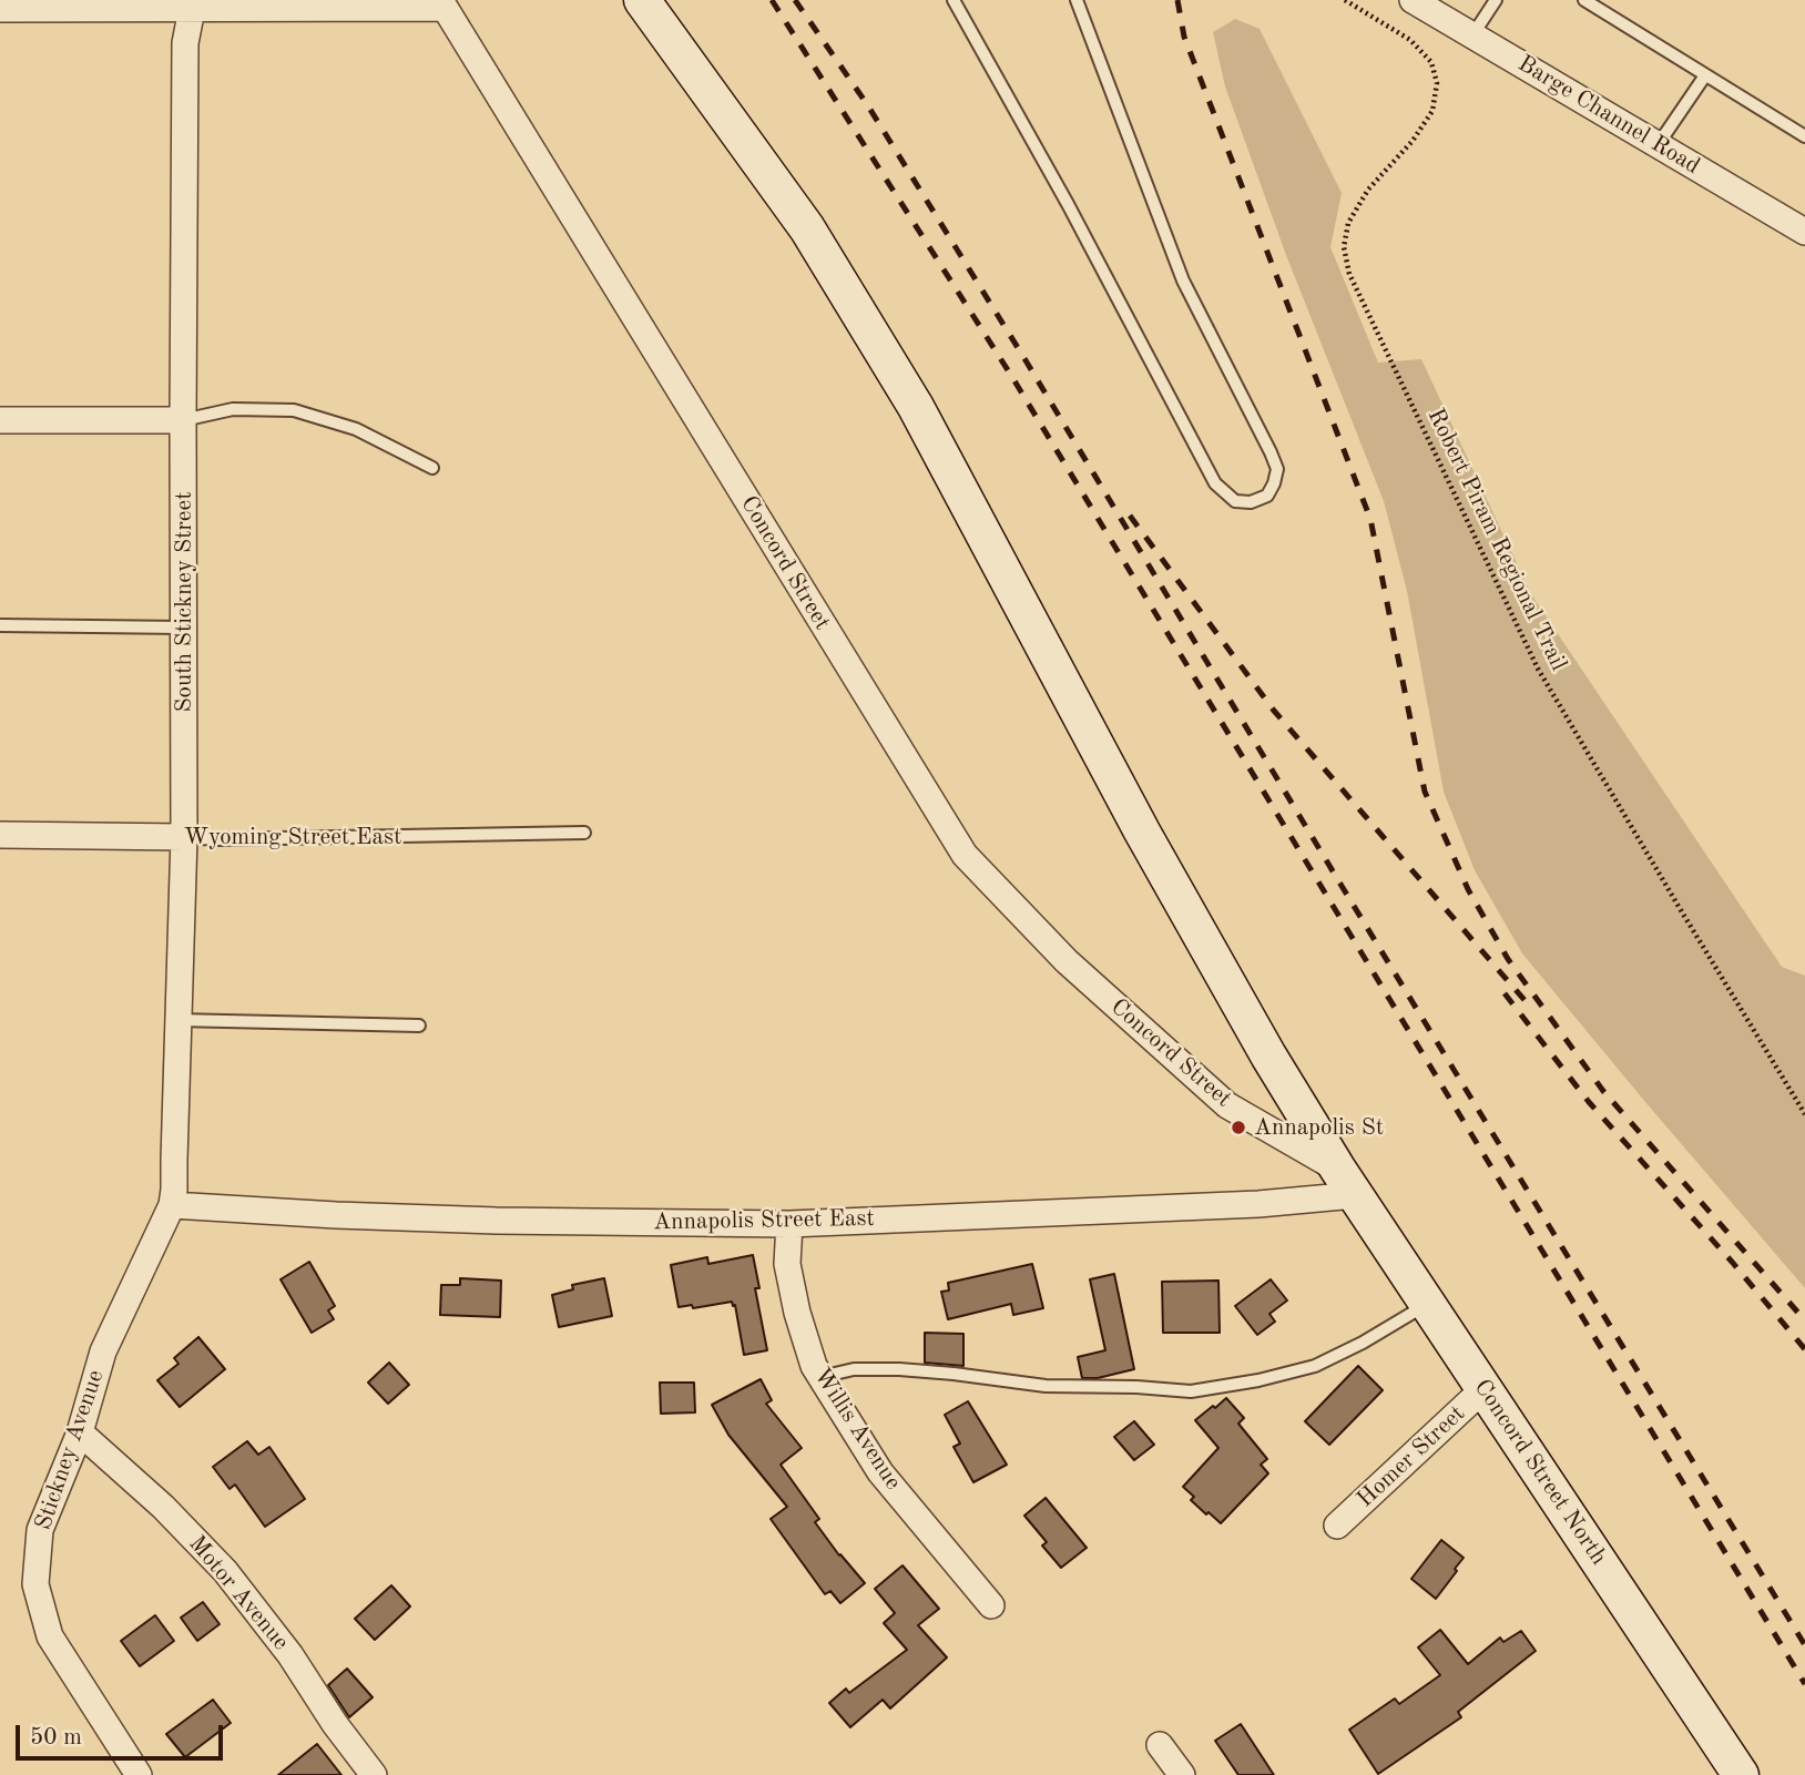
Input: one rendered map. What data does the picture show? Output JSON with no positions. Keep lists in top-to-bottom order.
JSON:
{
  "streets": {
    "main road": ["Concord Street North"],
    "street": [
      "Barge Channel Road",
      "Concord Street",
      "South Stickney Street",
      "Wyoming Street East",
      "Annapolis Street East",
      "Willis Avenue",
      "Stickney Avenue",
      "Homer Street",
      "Motor Avenue"
    ],
    "path": ["Robert Piram Regional Trail"]
  },
  "crossings": [
    ["Concord Street", "Annapolis Street East"],
    ["Concord Street", "Concord Street North"],
    ["South Stickney Street", "Wyoming Street East"],
    ["South Stickney Street", "Annapolis Street East"],
    ["South Stickney Street", "Stickney Avenue"],
    ["Annapolis Street East", "Willis Avenue"],
    ["Annapolis Street East", "Stickney Avenue"],
    ["Annapolis Street East", "Concord Street North"],
    ["Stickney Avenue", "Motor Avenue"],
    ["Homer Street", "Concord Street North"]
  ],
  "places": ["Annapolis St"],
  "scale_bar": "50 m"
}
